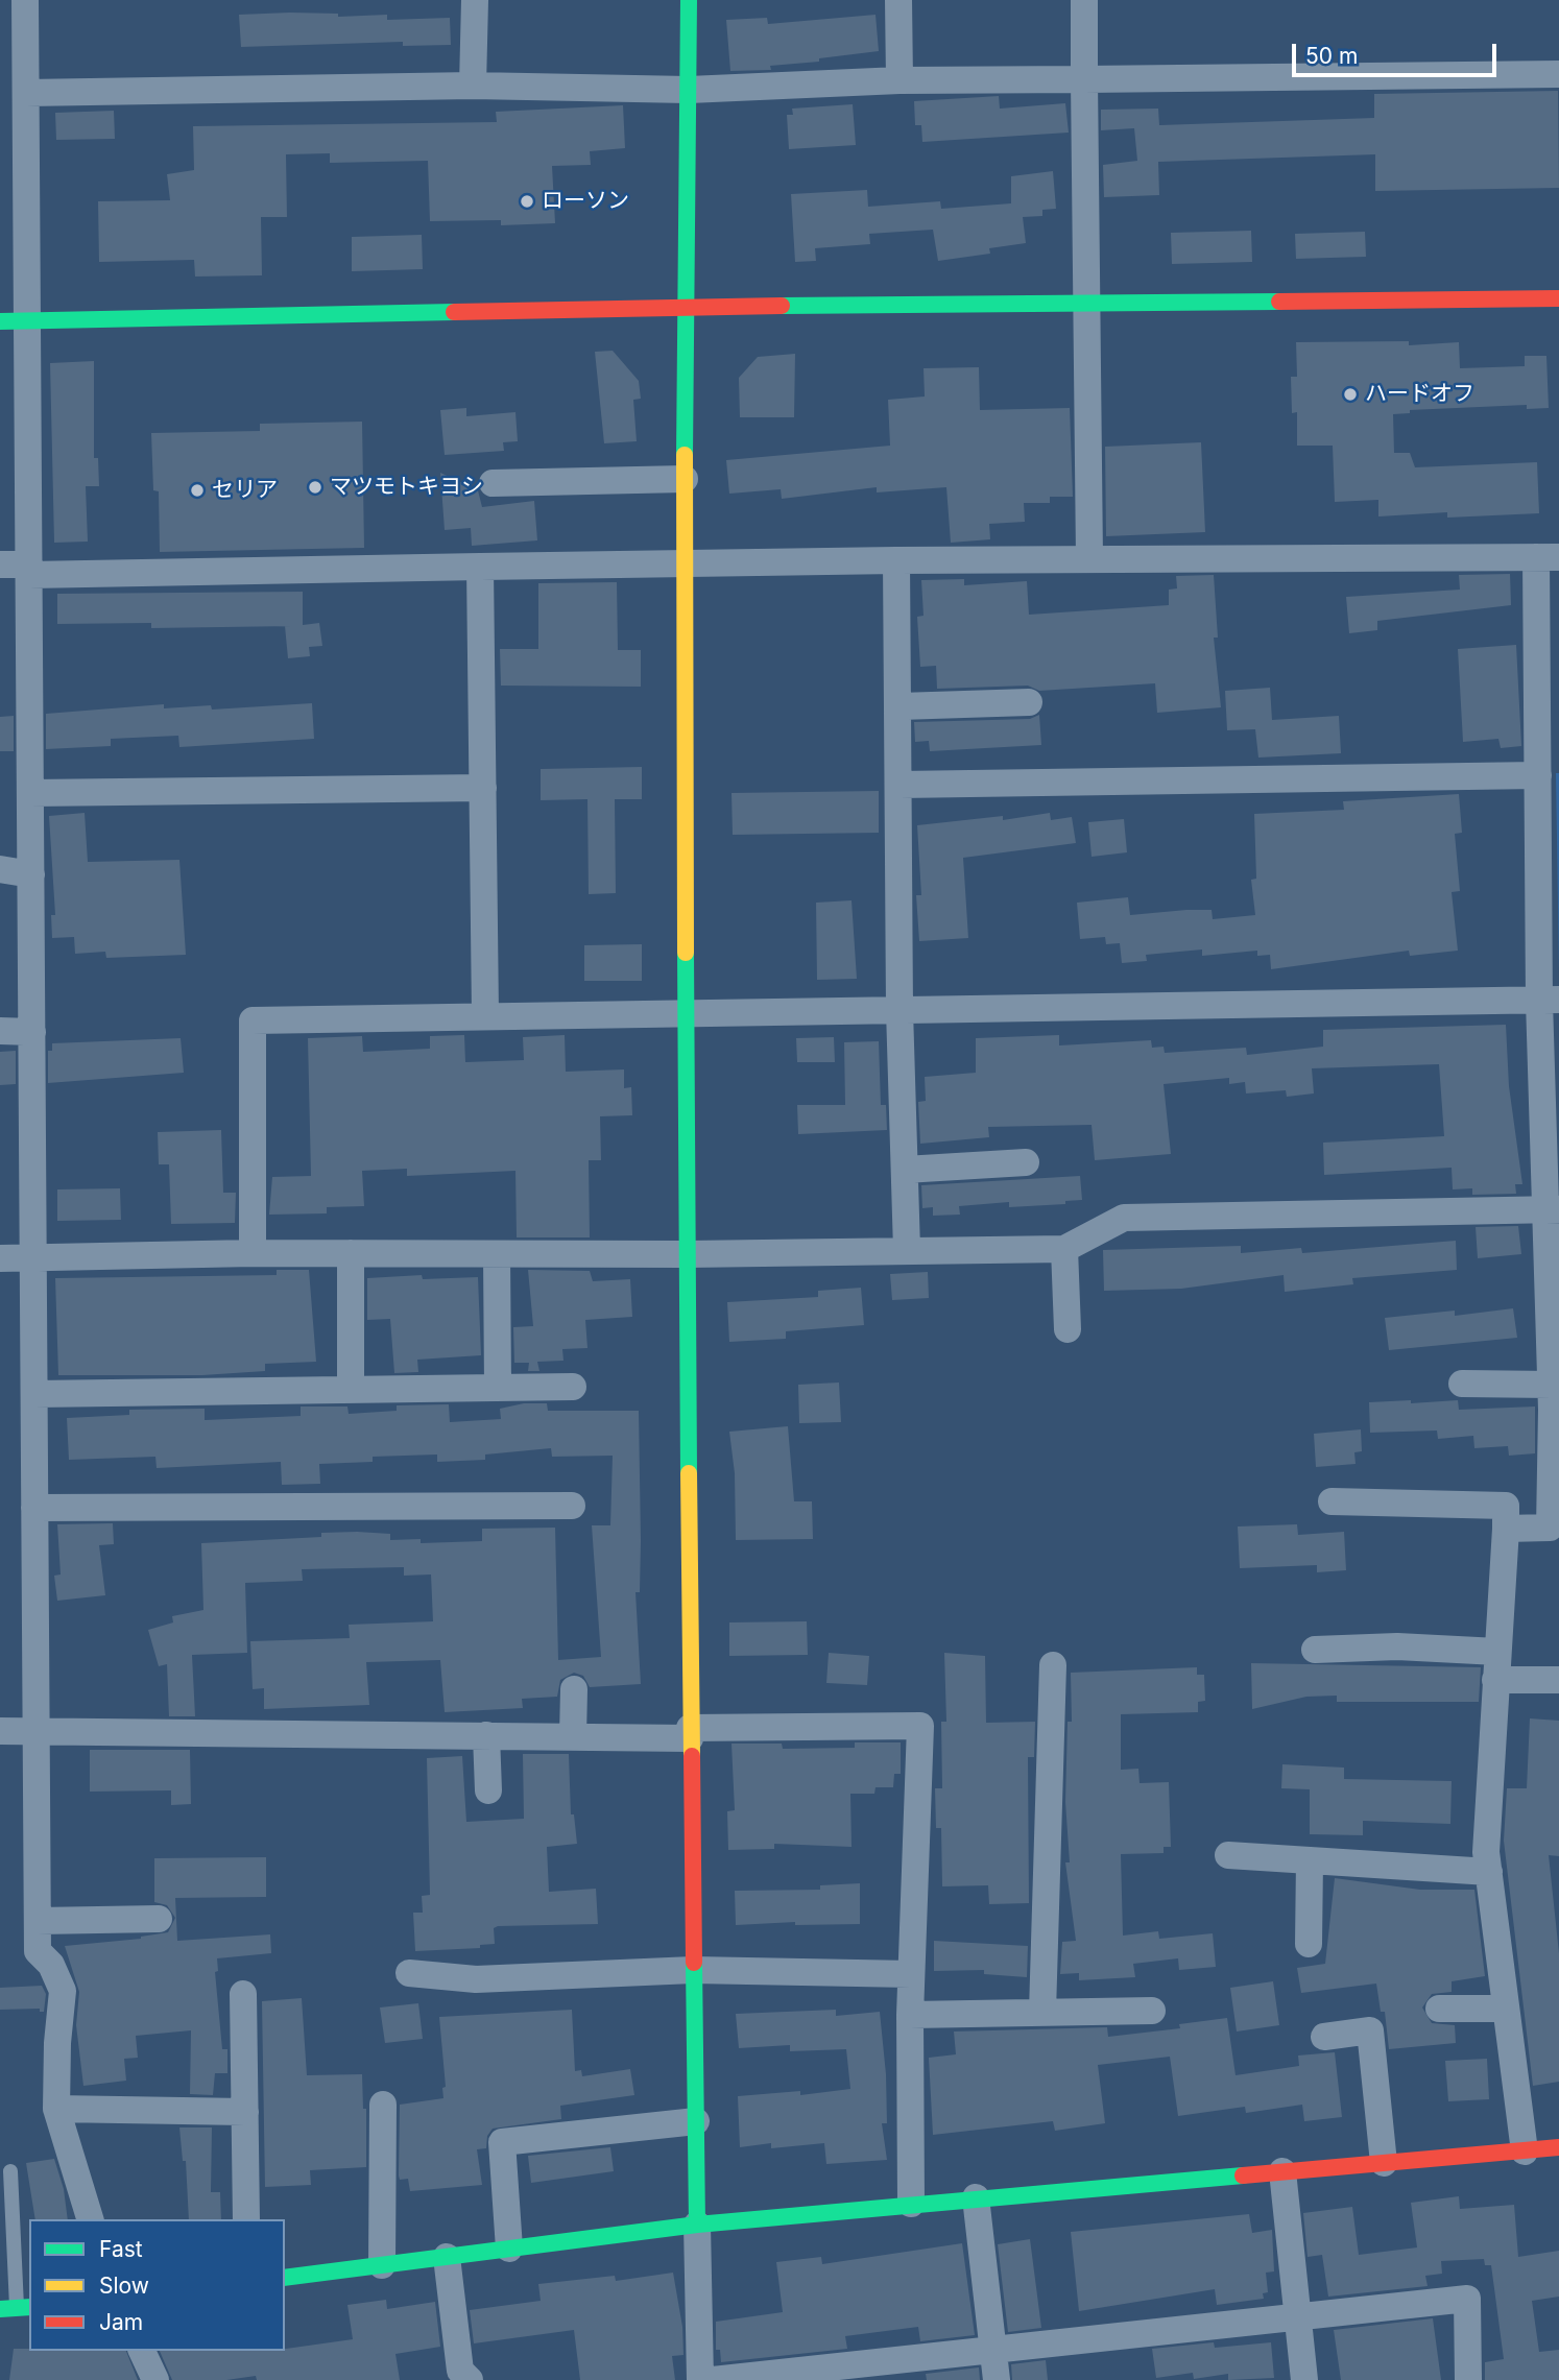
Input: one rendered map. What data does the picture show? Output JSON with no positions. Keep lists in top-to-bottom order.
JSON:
{
  "places": [
    "ローソン",
    "ハードオフ",
    "マツモトキヨシ",
    "セリア"
  ],
  "legend": ["Fast", "Slow", "Jam"],
  "scale_bar": "50 m"
}
